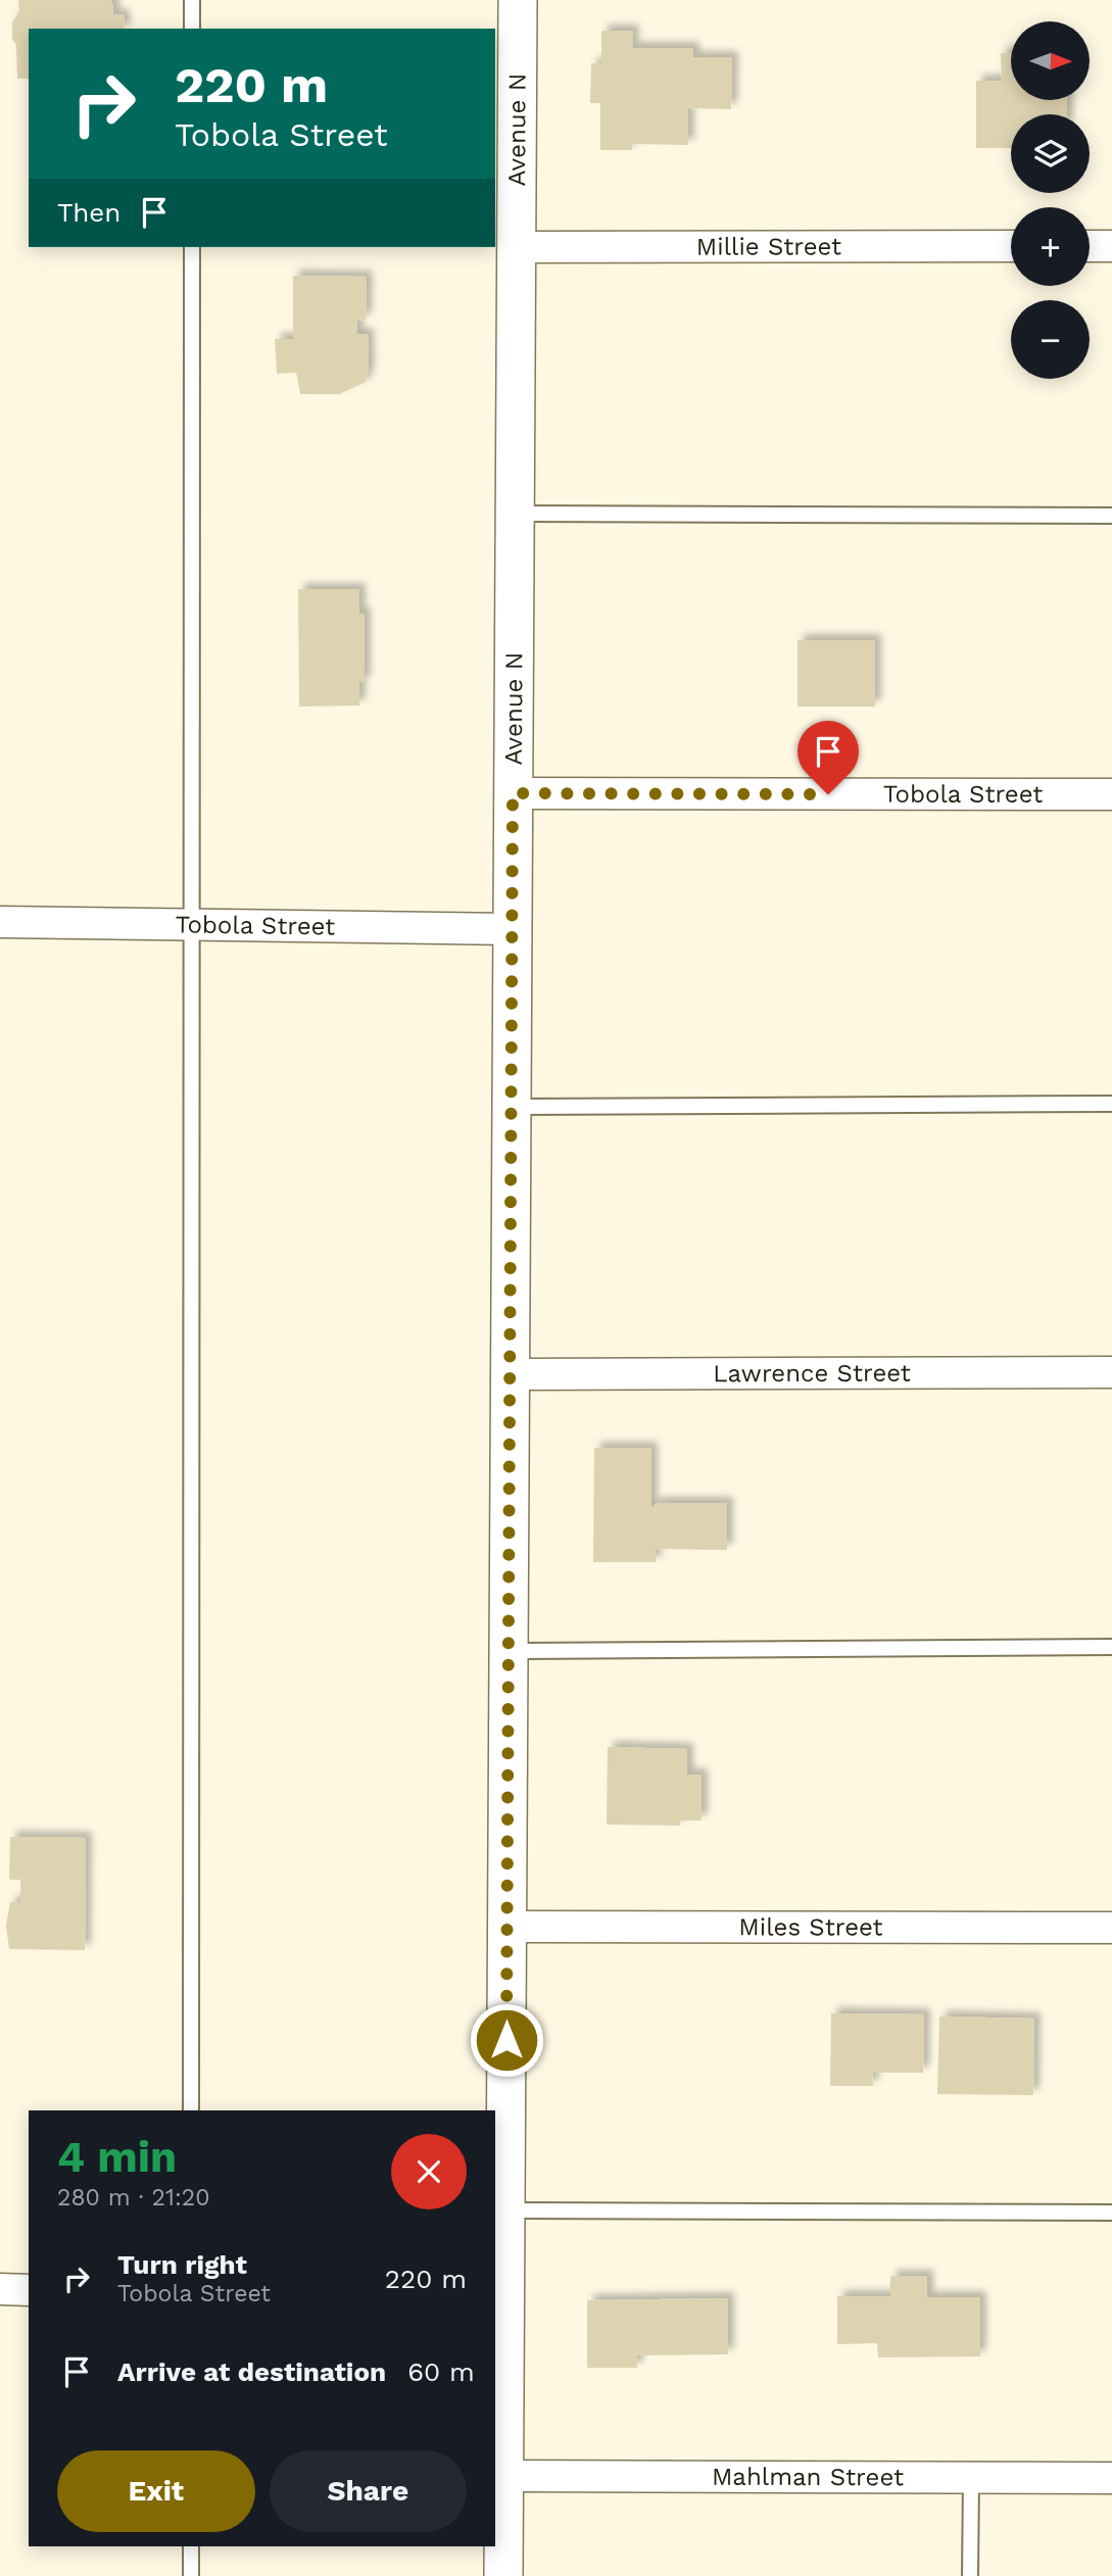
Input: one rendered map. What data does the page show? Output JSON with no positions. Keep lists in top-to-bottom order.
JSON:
{
  "streets": {
    "street": [
      "Avenue N",
      "Millie Street",
      "Tobola Street",
      "Lawrence Street",
      "Miles Street",
      "Mahlman Street"
    ]
  },
  "crossings": [
    ["Avenue N", "Millie Street"],
    ["Avenue N", "Tobola Street"],
    ["Avenue N", "Lawrence Street"],
    ["Avenue N", "Miles Street"],
    ["Avenue N", "Mahlman Street"]
  ],
  "north": "right",
  "page": {
    "map_buttons": ["+", "−"],
    "turn": ["220 m", "Tobola Street"],
    "then": "Then",
    "heading": ["4 min", "280 m · 21:20"],
    "list": [
      {
        "name": "Turn right",
        "note": "Tobola Street",
        "value": "220 m"
      },
      {
        "name": "Arrive at destination",
        "value": "60 m"
      }
    ],
    "buttons": ["Exit", "Share"]
  }
}
